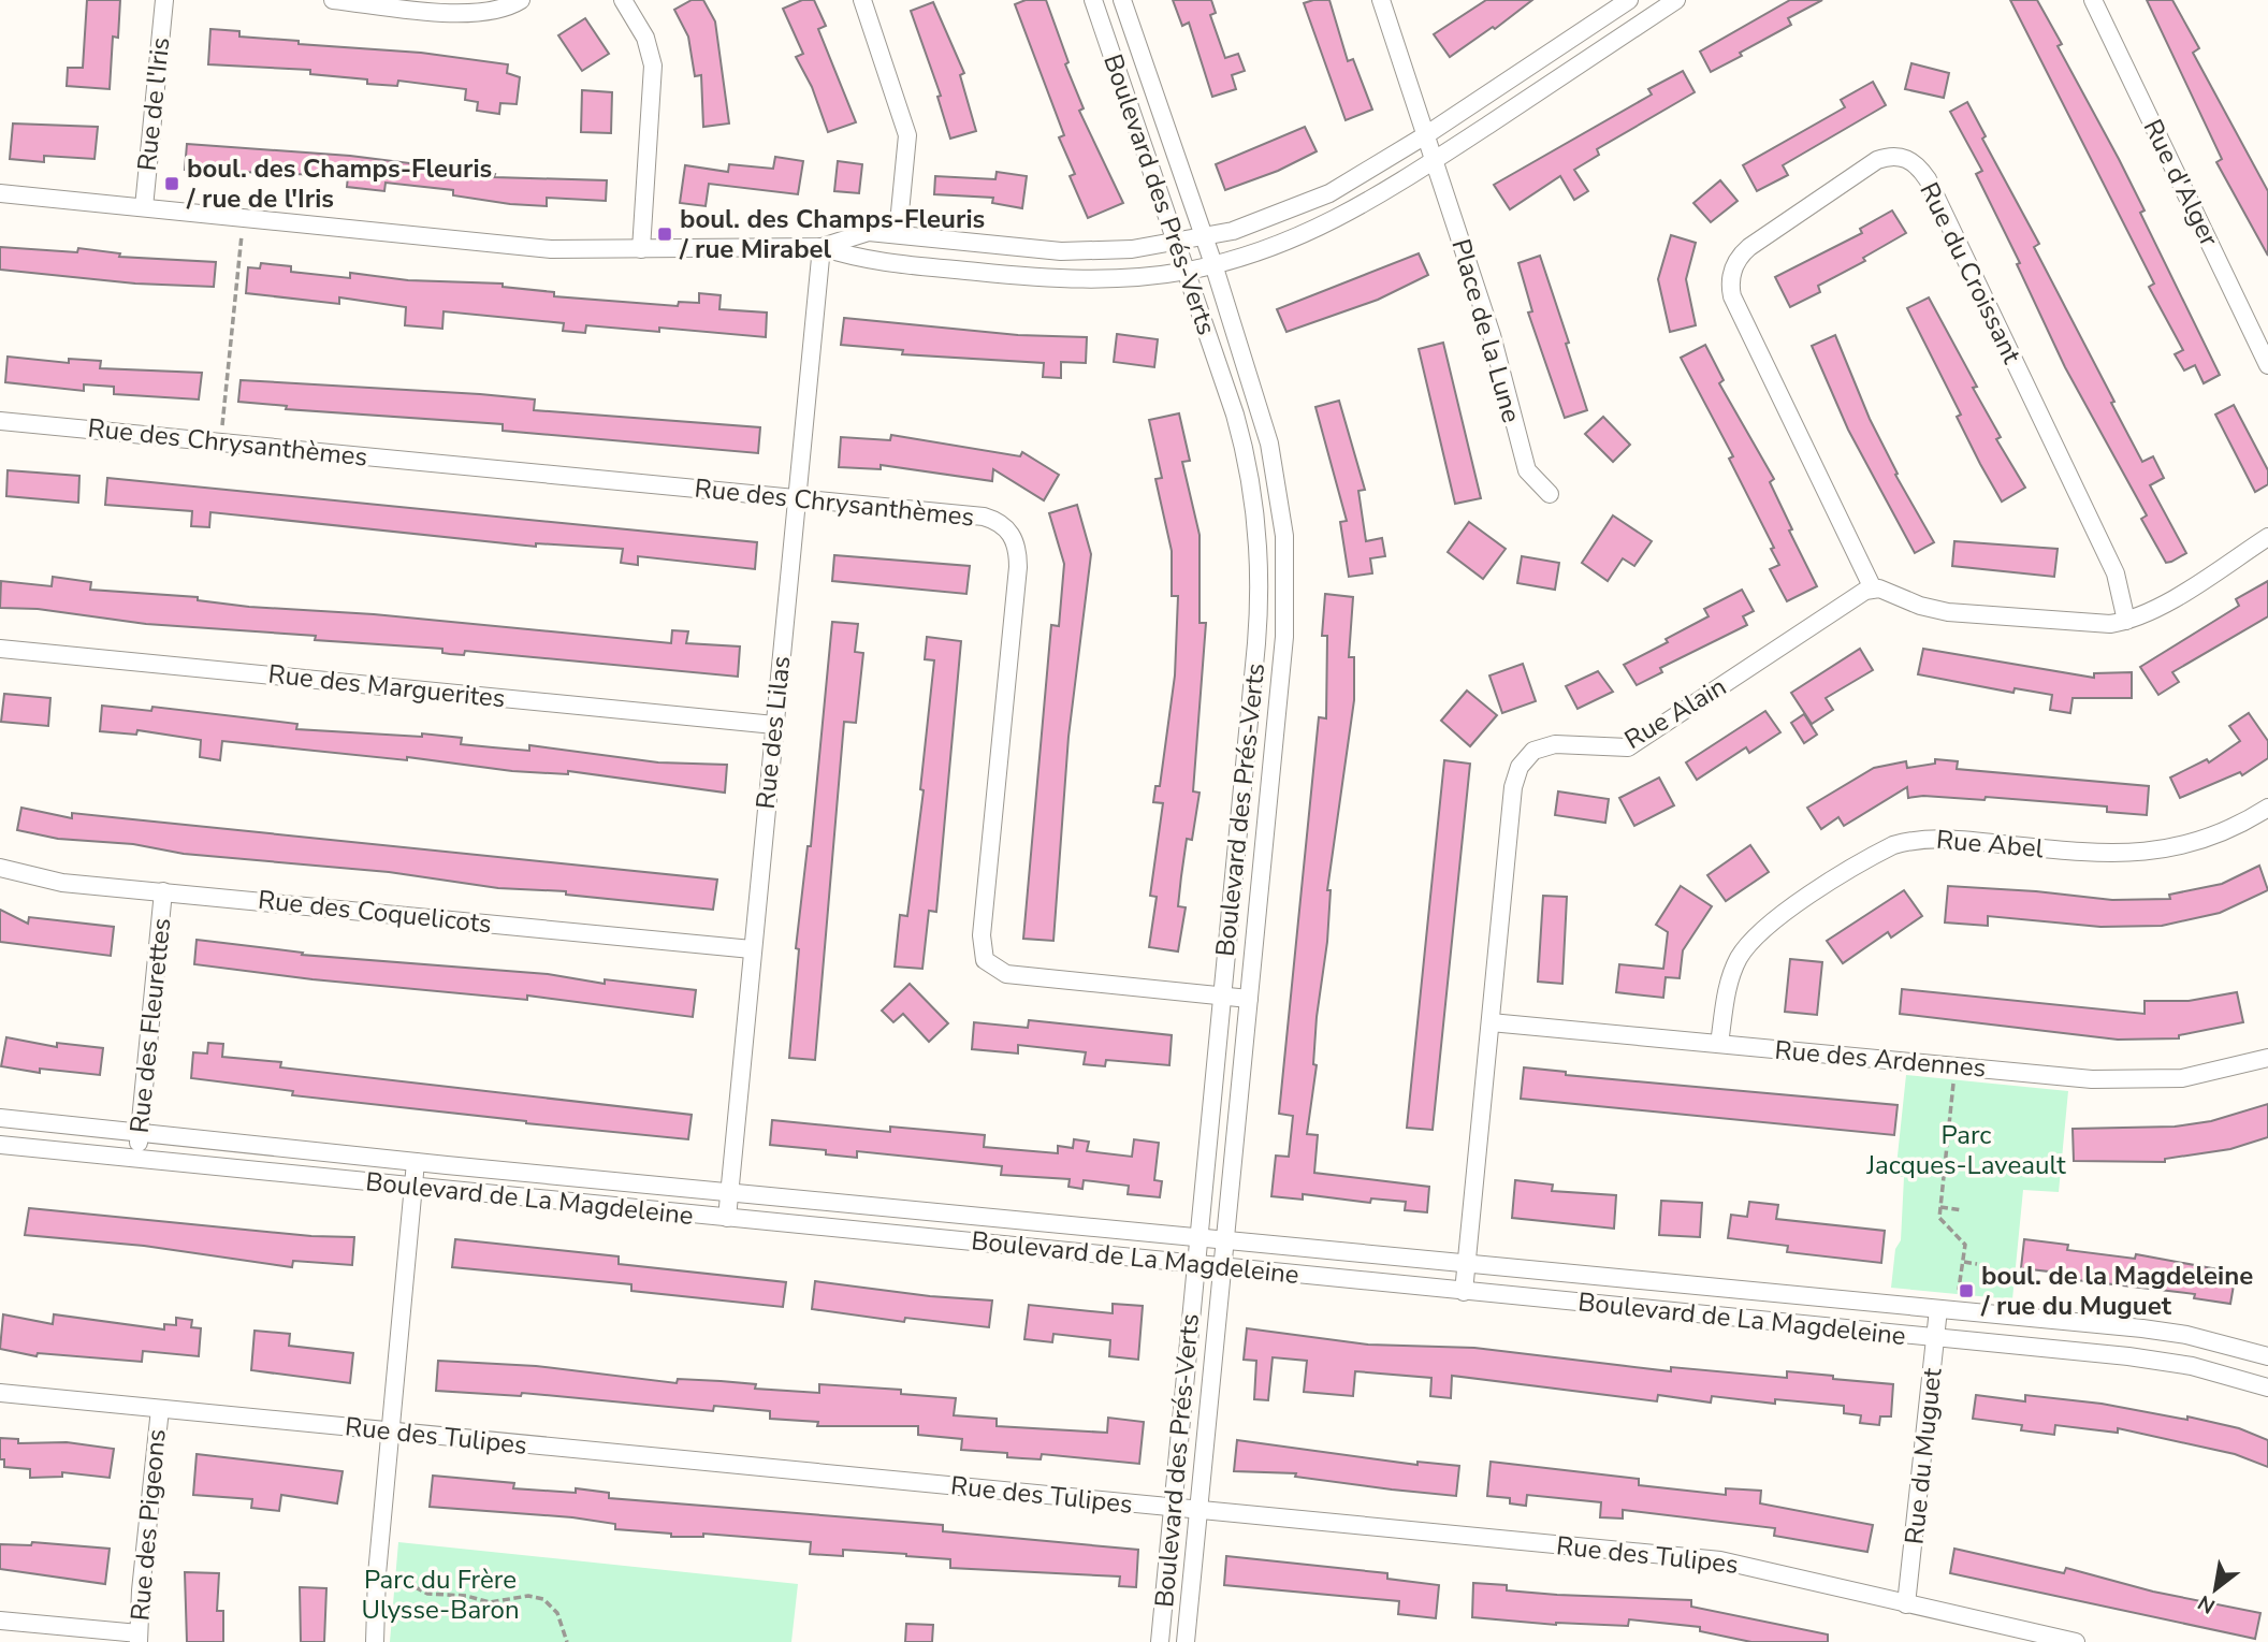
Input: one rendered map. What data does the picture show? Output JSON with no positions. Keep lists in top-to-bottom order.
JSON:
{
  "streets": {
    "street": [
      "Rue de l'Iris",
      "Rue d'Alger",
      "Boulevard des Prés-Verts",
      "Rue du Croissant",
      "Place de la Lune",
      "Rue des Chrysanthèmes",
      "Rue des Marguerites",
      "Rue Alain",
      "Rue des Lilas",
      "Rue Abel",
      "Rue des Coquelicots",
      "Rue des Fleurettes",
      "Rue des Ardennes",
      "Boulevard de La Magdeleine",
      "Rue des Tulipes",
      "Rue du Muguet",
      "Rue des Pigeons"
    ]
  },
  "crossings": [
    ["Boulevard des Prés-Verts", "Rue des Chrysanthèmes"],
    ["Boulevard des Prés-Verts", "Boulevard de La Magdeleine"],
    ["Boulevard des Prés-Verts", "Rue des Tulipes"],
    ["Rue du Croissant", "Rue Alain"],
    ["Rue des Chrysanthèmes", "Rue des Lilas"],
    ["Rue des Marguerites", "Rue des Lilas"],
    ["Rue Alain", "Rue des Ardennes"],
    ["Rue Alain", "Boulevard de La Magdeleine"],
    ["Rue des Lilas", "Rue des Coquelicots"],
    ["Rue des Lilas", "Boulevard de La Magdeleine"],
    ["Rue Abel", "Rue des Ardennes"],
    ["Rue des Coquelicots", "Rue des Fleurettes"],
    ["Rue des Fleurettes", "Boulevard de La Magdeleine"],
    ["Boulevard de La Magdeleine", "Rue du Muguet"],
    ["Rue des Tulipes", "Rue du Muguet"],
    ["Rue des Tulipes", "Rue des Pigeons"]
  ],
  "parks": ["Parc Jacques-Laveault", "Parc du Frère Ulysse-Baron"],
  "places": {
    "transit": ["boul. des Champs-Fleuris / rue de l'Iris", "boul. des Champs-Fleuris / rue Mirabel", "boul. de la Magdeleine / rue du Muguet"]
  },
  "north": "bottom left"
}
